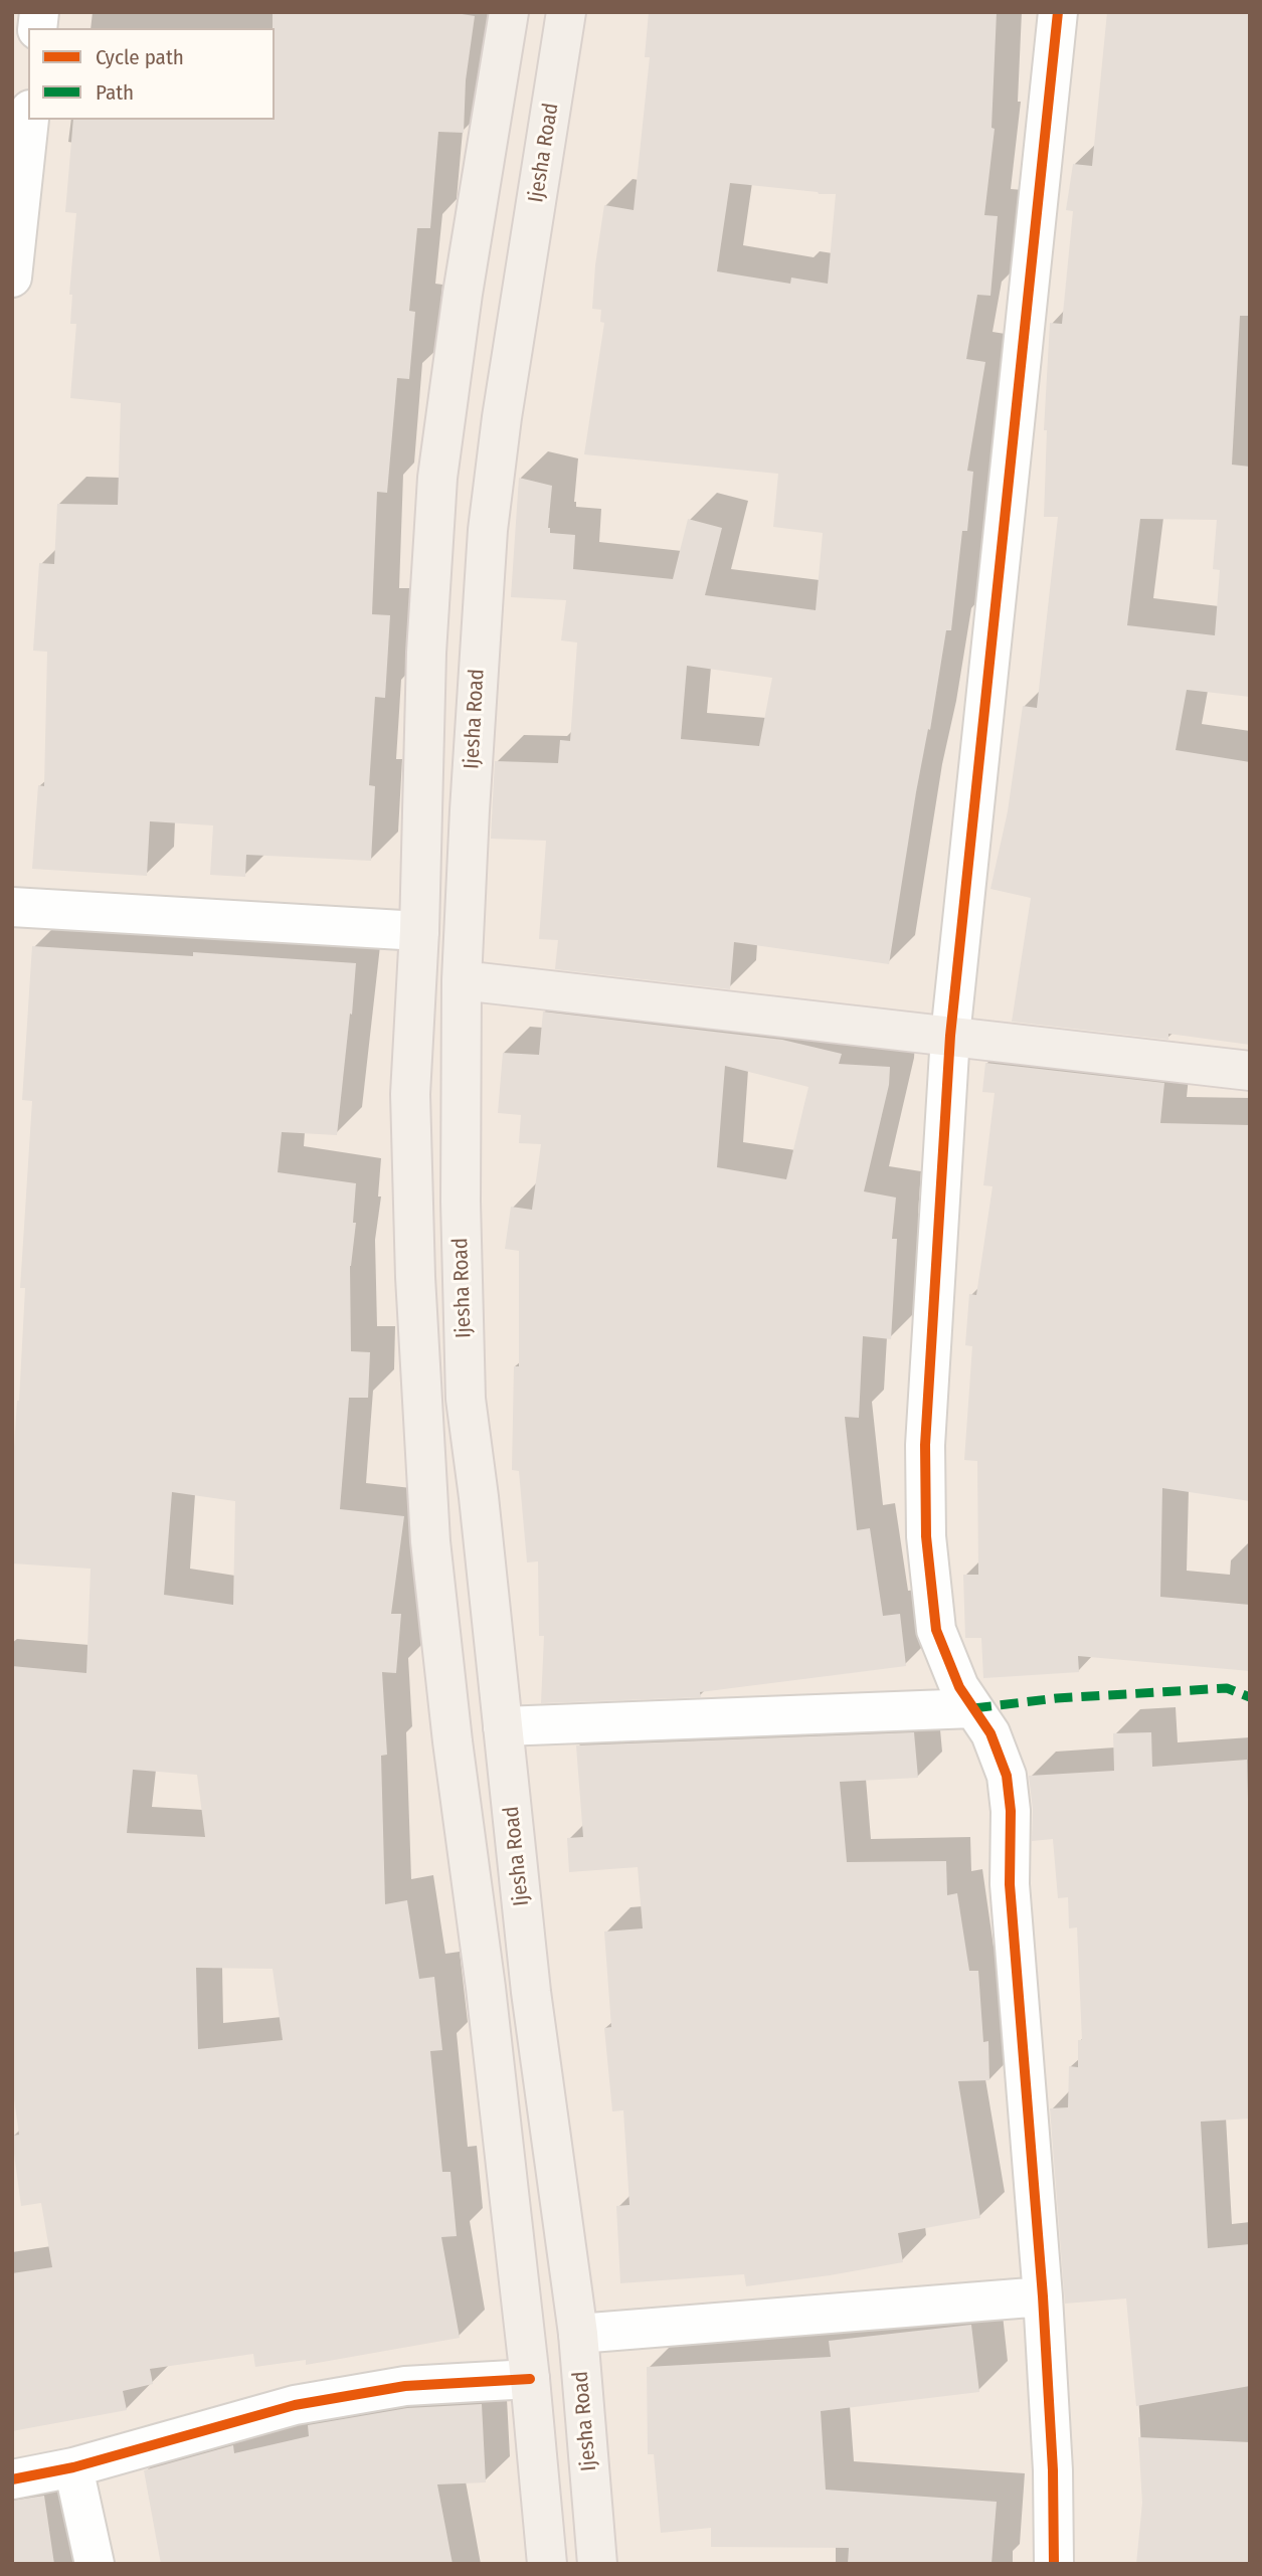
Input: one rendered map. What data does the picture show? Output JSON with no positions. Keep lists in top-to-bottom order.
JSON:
{
  "streets": {
    "main road": ["Ijesha Road"]
  },
  "legend": ["Cycle path", "Path"]
}
